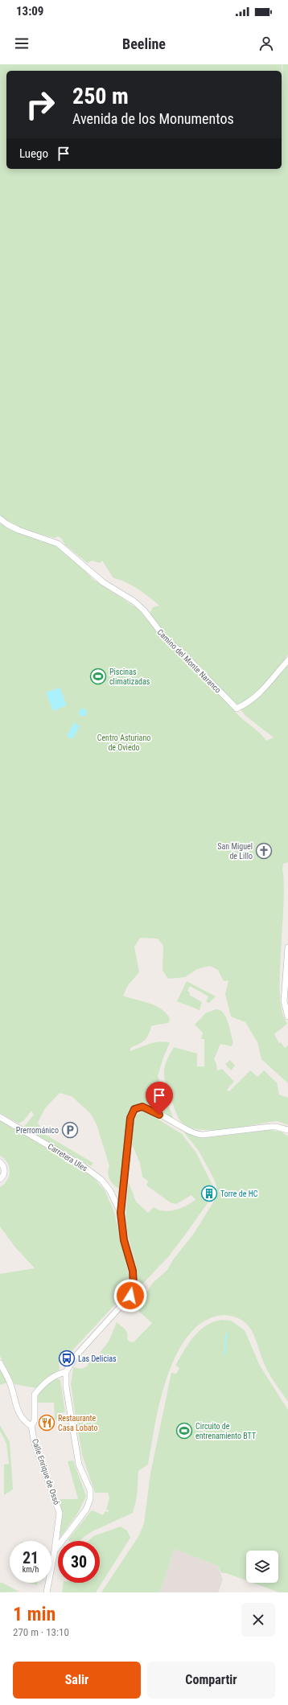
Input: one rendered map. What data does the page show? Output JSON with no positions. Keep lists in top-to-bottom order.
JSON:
{
  "streets": {
    "street": ["Camino del Monte Naranco", "Carretera Ules", "Calle Enrique de Ossó"]
  },
  "parks": ["Centro Asturiano de Oviedo"],
  "places": {
    "sports": ["Piscinas climatizadas", "Circuito de entrenamiento BTT"],
    "church": ["San Miguel de Lillo"],
    "parking": ["Prerrománico"],
    "building": ["Torre de HC"],
    "bus stop": ["Las Delicias"],
    "restaurant": ["Restaurante Casa Lobato"]
  },
  "page": {
    "status": "13:09",
    "header": "Beeline",
    "turn": ["250 m", "Avenida de los Monumentos"],
    "then": "Luego",
    "speed": "21 km/h",
    "limit": "30",
    "heading": ["1 min", "270 m · 13:10"],
    "buttons": ["Salir", "Compartir"]
  }
}
